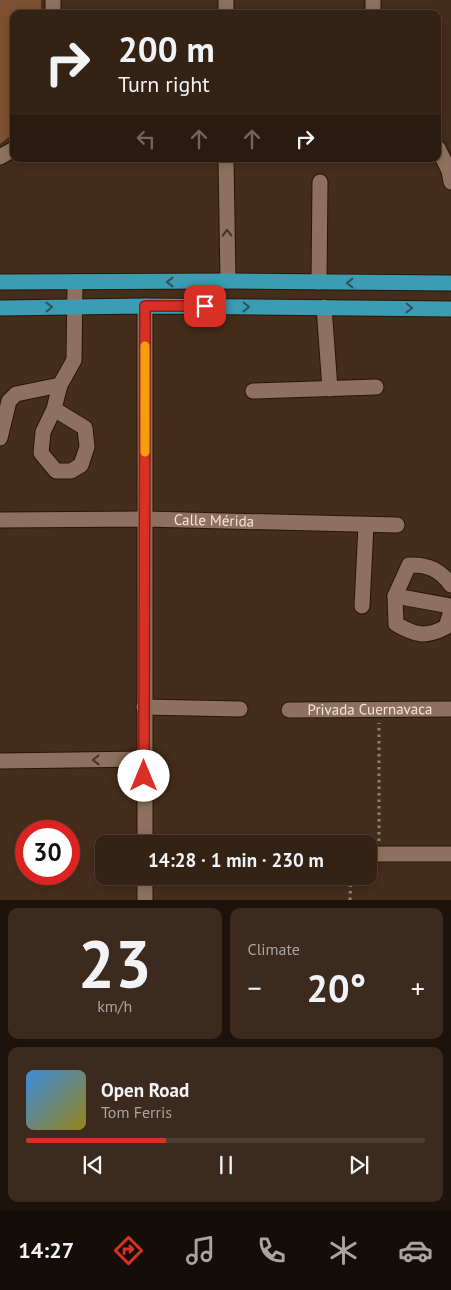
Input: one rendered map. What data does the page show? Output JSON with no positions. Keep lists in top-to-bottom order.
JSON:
{
  "streets": {
    "street": ["Calle Mérida", "Privada Cuernavaca"]
  },
  "page": {
    "turn": ["200 m", "Turn right"],
    "limit": "30",
    "trip": "14:28 · 1 min · 230 m",
    "tile": [
      ["23", "km/h"],
      "Climate"
    ],
    "heat": ["−", "20°", "+"],
    "song": ["Open Road", "Tom Ferris"],
    "tabs": "14:27"
  }
}
